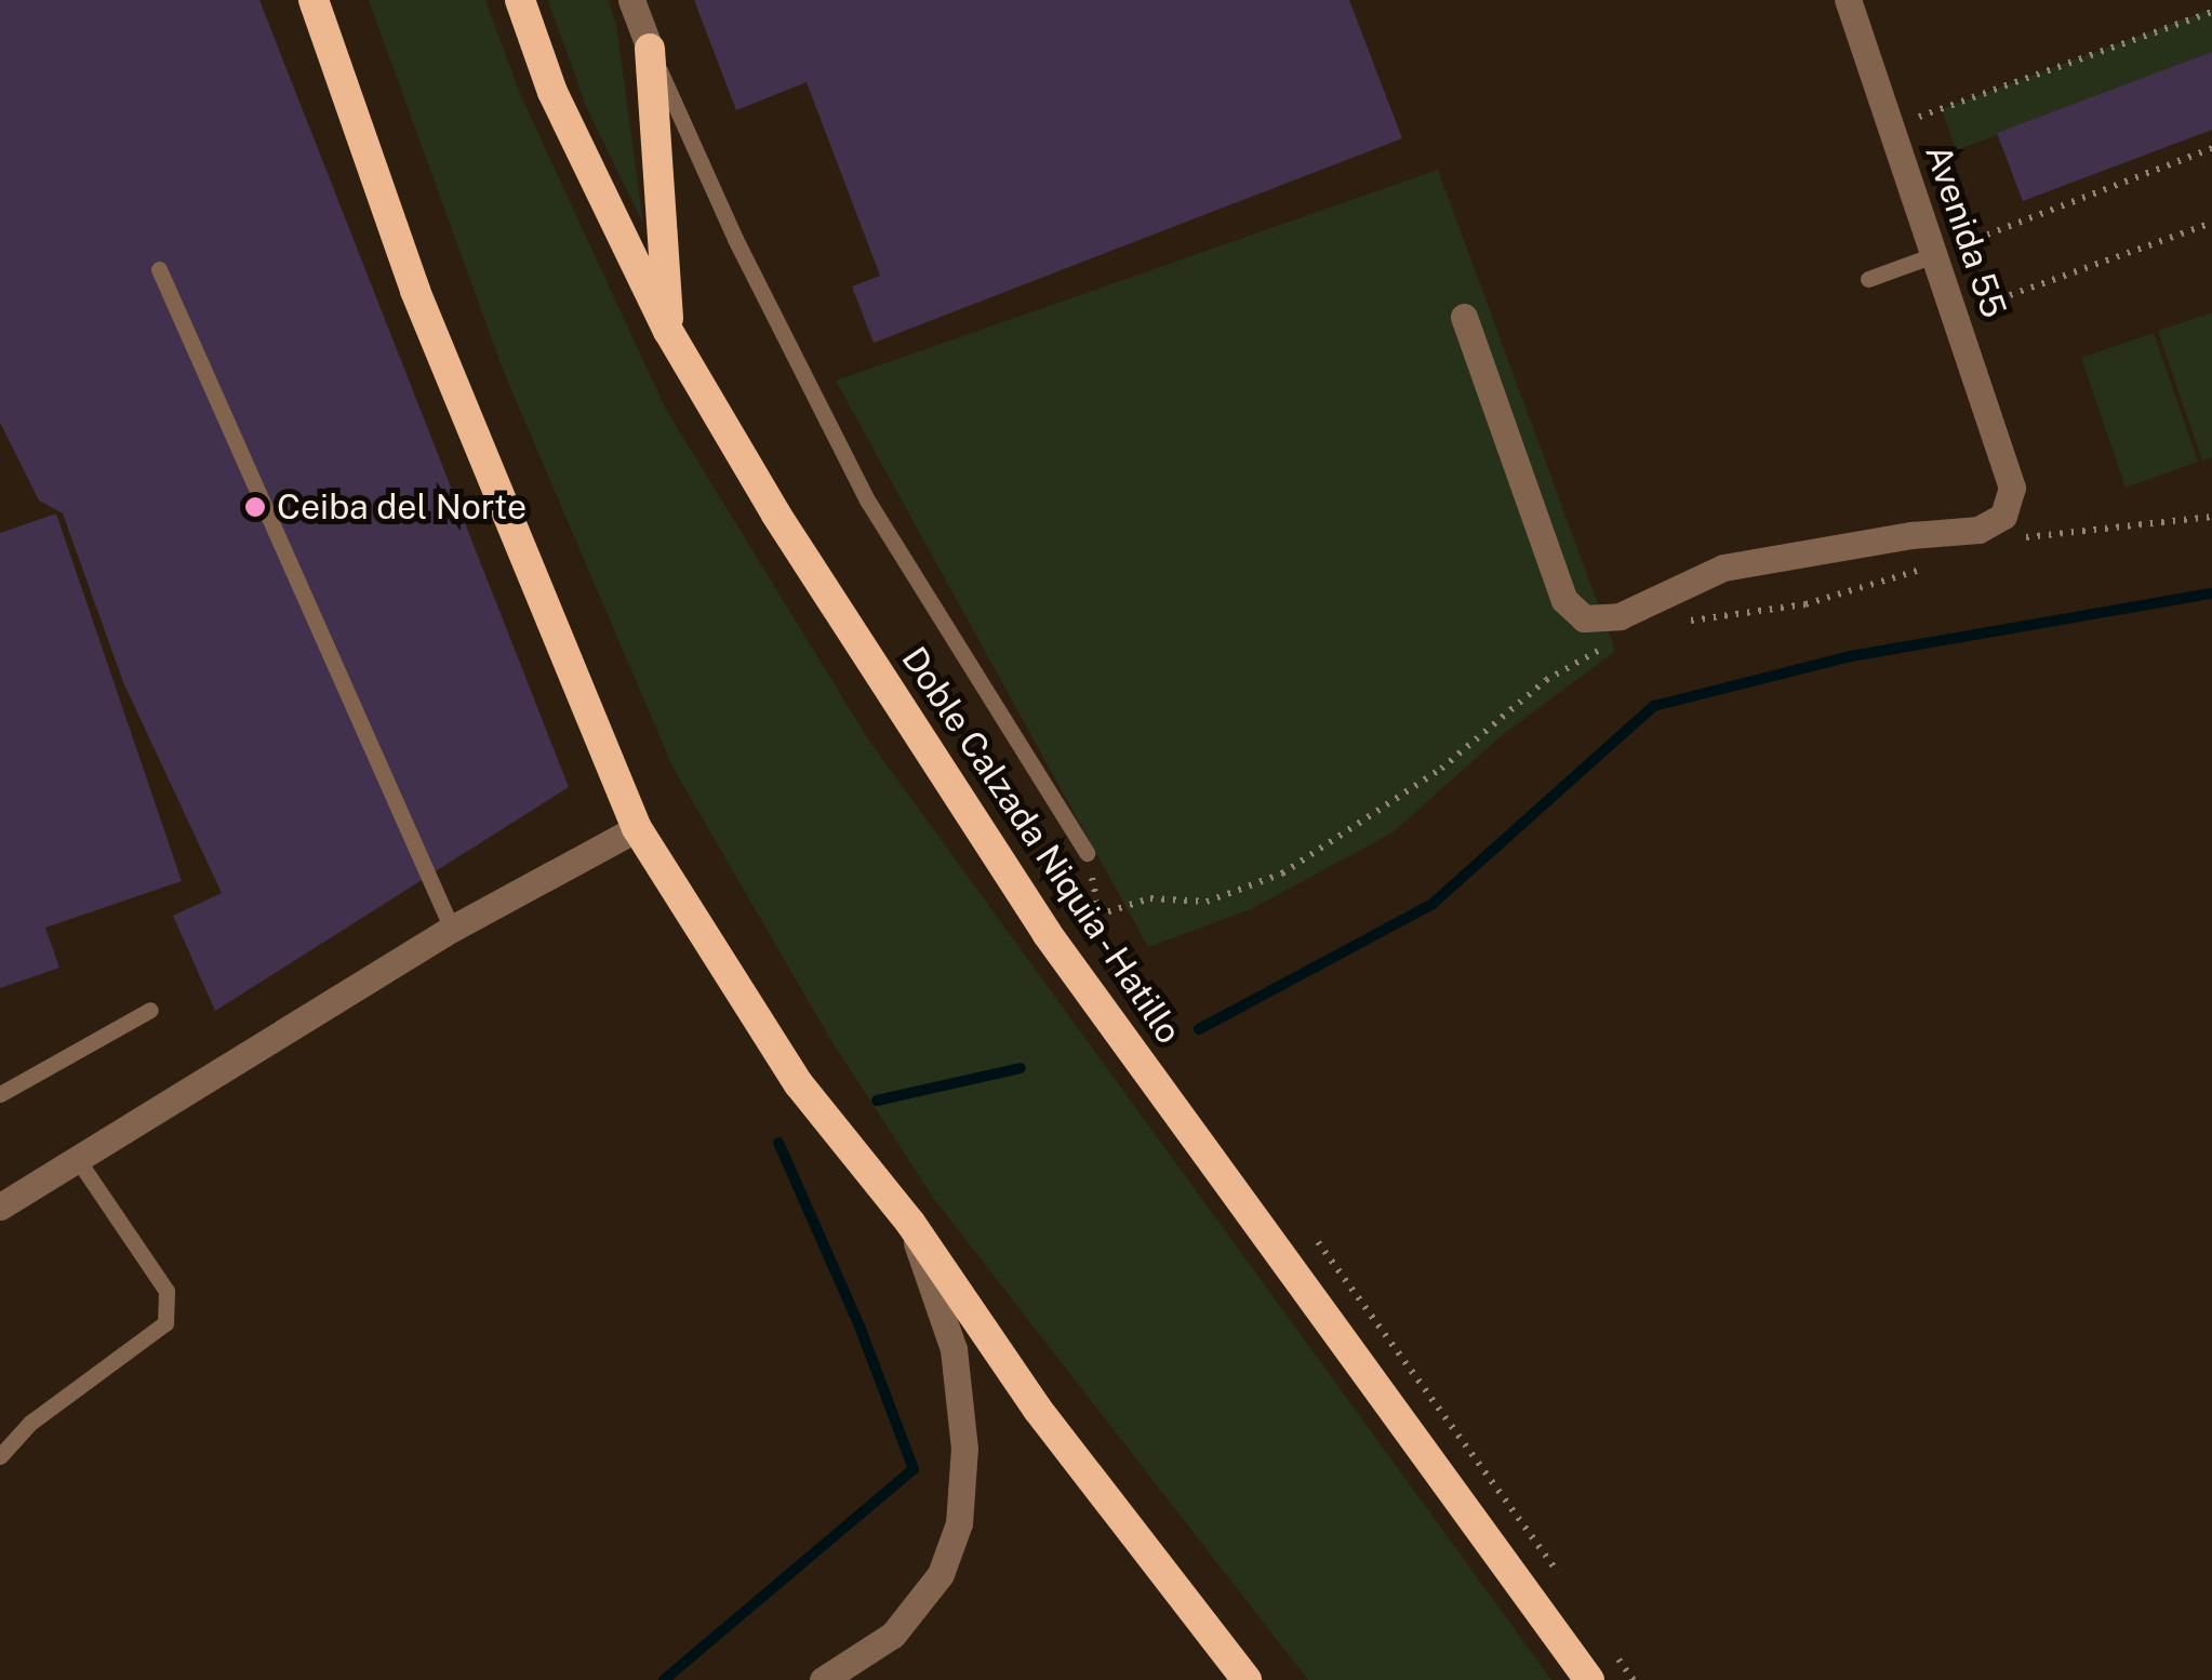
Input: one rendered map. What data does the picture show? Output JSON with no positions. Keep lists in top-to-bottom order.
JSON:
{
  "streets": {
    "highway": ["Doble Calzada Niquia - Hatillo"],
    "street": ["Avenida 55"]
  },
  "places": ["Ceiba del Norte"]
}
